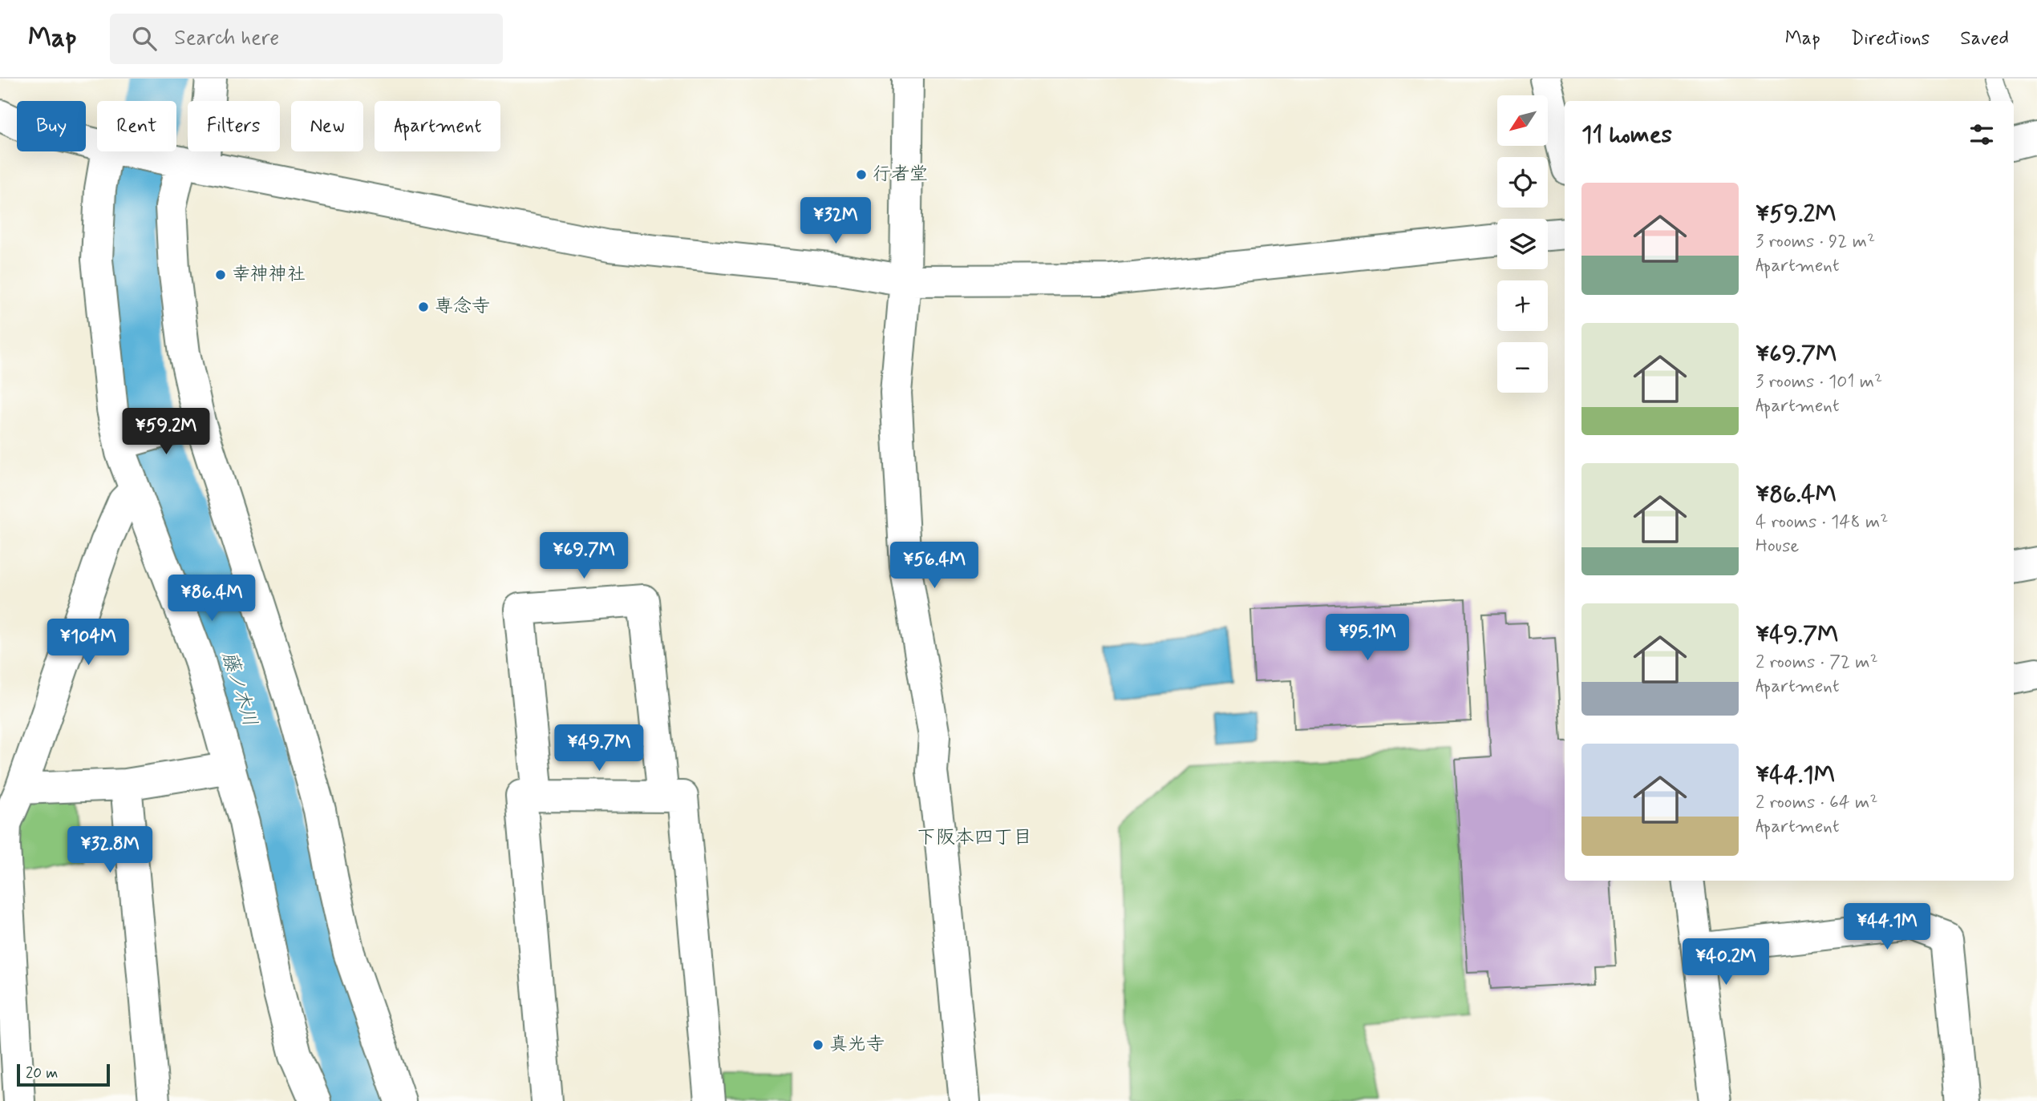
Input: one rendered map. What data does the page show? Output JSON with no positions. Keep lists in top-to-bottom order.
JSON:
{
  "districts": ["下阪本四丁目"],
  "water": ["藤ノ木川"],
  "places": [
    "行者堂",
    "幸神神社",
    "専念寺",
    "真光寺"
  ],
  "scale_bar": "20 m",
  "north": "bottom left",
  "page": {
    "header": "Map",
    "search": "Search here",
    "nav": ["Map", "Directions", "Saved"],
    "map_buttons": ["+", "−"],
    "chip": [
      "Buy",
      "Rent",
      "Filters",
      "New",
      "Apartment"
    ],
    "heading": "11 homes",
    "list": [
      {
        "name": "¥59.2M",
        "note": "3 rooms · 92 m² · Apartment"
      },
      {
        "name": "¥69.7M",
        "note": "3 rooms · 101 m² · Apartment"
      },
      {
        "name": "¥86.4M",
        "note": "4 rooms · 148 m² · House"
      },
      {
        "name": "¥49.7M",
        "note": "2 rooms · 72 m² · Apartment"
      },
      {
        "name": "¥44.1M",
        "note": "2 rooms · 64 m² · Apartment"
      }
    ],
    "price": [
      "¥32M",
      "¥59.2M",
      "¥69.7M",
      "¥56.4M",
      "¥86.4M",
      "¥95.1M",
      "¥104M",
      "¥49.7M",
      "¥32.8M",
      "¥44.1M",
      "¥40.2M"
    ],
    "scale": "20 m"
  }
}
